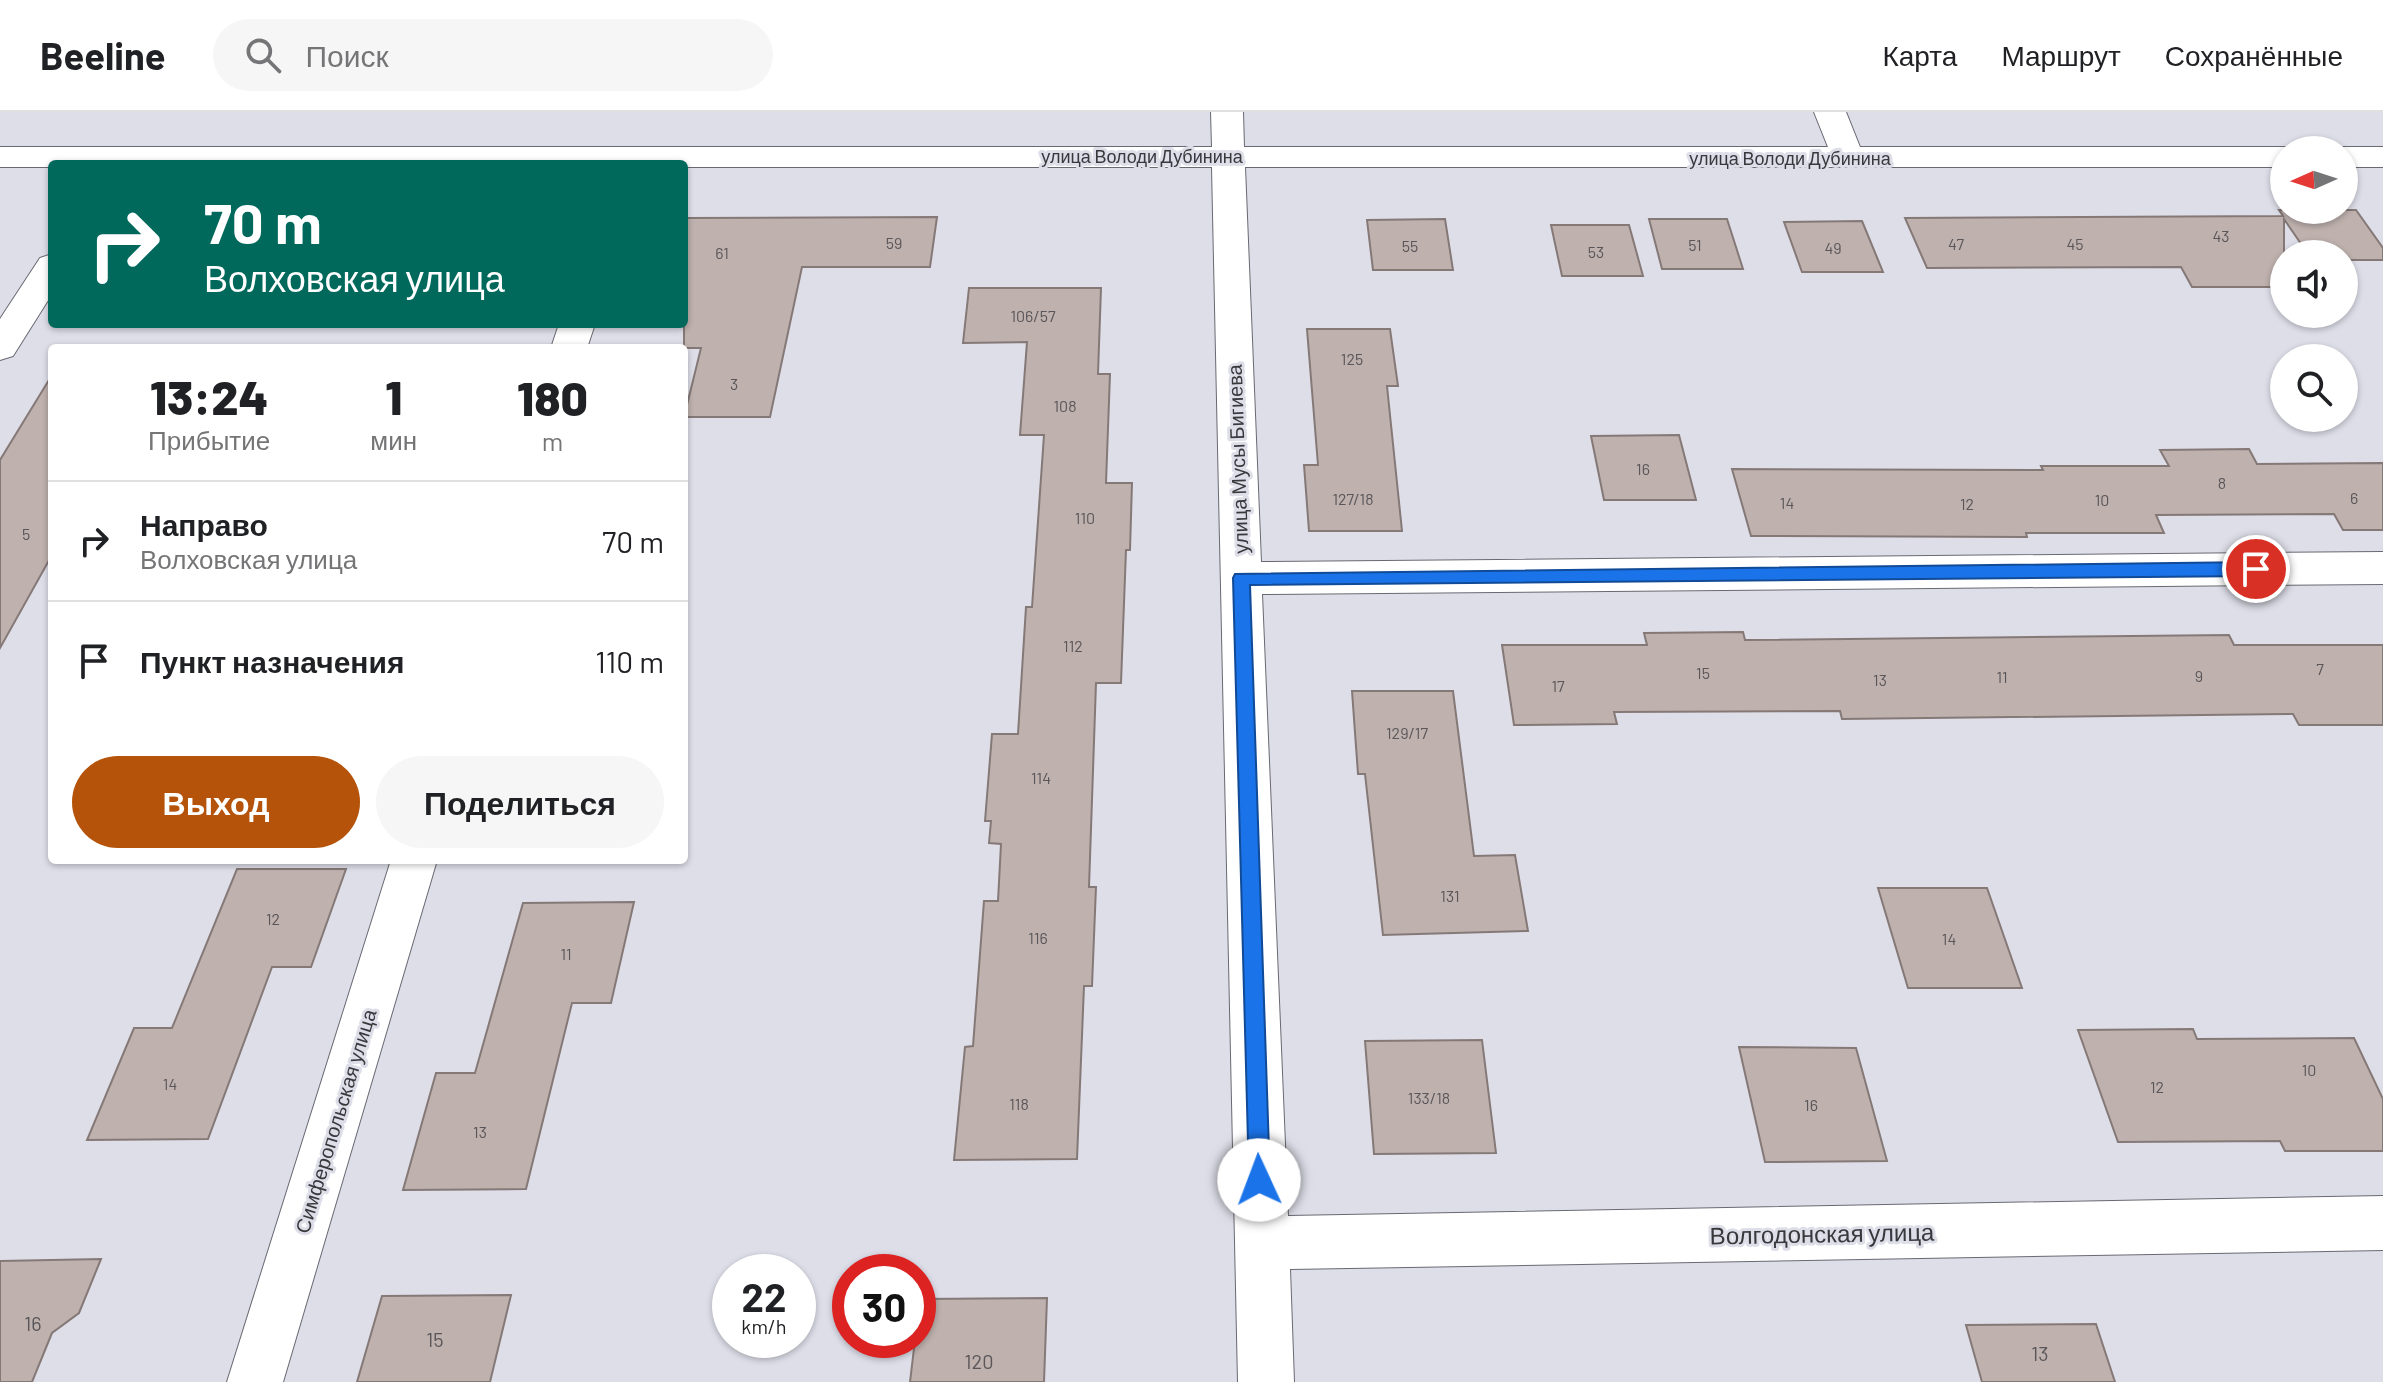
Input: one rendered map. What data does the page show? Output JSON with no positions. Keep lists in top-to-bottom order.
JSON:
{
  "streets": {
    "street": [
      "улица Володи Дубинина",
      "улица Мусы Бигиева",
      "Симферопольская улица",
      "Волгодонская улица"
    ]
  },
  "crossings": [
    ["улица Володи Дубинина", "улица Мусы Бигиева"],
    ["улица Мусы Бигиева", "Волгодонская улица"]
  ],
  "house_numbers": [
    "43",
    "59",
    "47",
    "45",
    "51",
    "55",
    "49",
    "53",
    "61",
    "106/57",
    "125",
    "3",
    "108",
    "16",
    "8",
    "6",
    "127/18",
    "10",
    "14",
    "12",
    "110",
    "5",
    "112",
    "7",
    "15",
    "9",
    "11",
    "13",
    "17",
    "129/17",
    "114",
    "131",
    "12",
    "116",
    "14",
    "11",
    "10",
    "14",
    "12",
    "133/18",
    "118",
    "16",
    "13",
    "16",
    "15",
    "13",
    "120"
  ],
  "north": "left",
  "page": {
    "header": "Beeline",
    "search": "Поиск",
    "nav": ["Карта", "Маршрут", "Сохранённые"],
    "turn": ["70 m", "Волховская улица"],
    "eta": [
      "13:24",
      "Прибытие",
      "1",
      "мин",
      "180",
      "m"
    ],
    "list": [
      {
        "name": "Направо",
        "note": "Волховская улица",
        "value": "70 m"
      },
      {
        "name": "Пункт назначения",
        "value": "110 m"
      }
    ],
    "buttons": ["Выход", "Поделиться"],
    "speed": "22 km/h",
    "limit": "30"
  }
}
